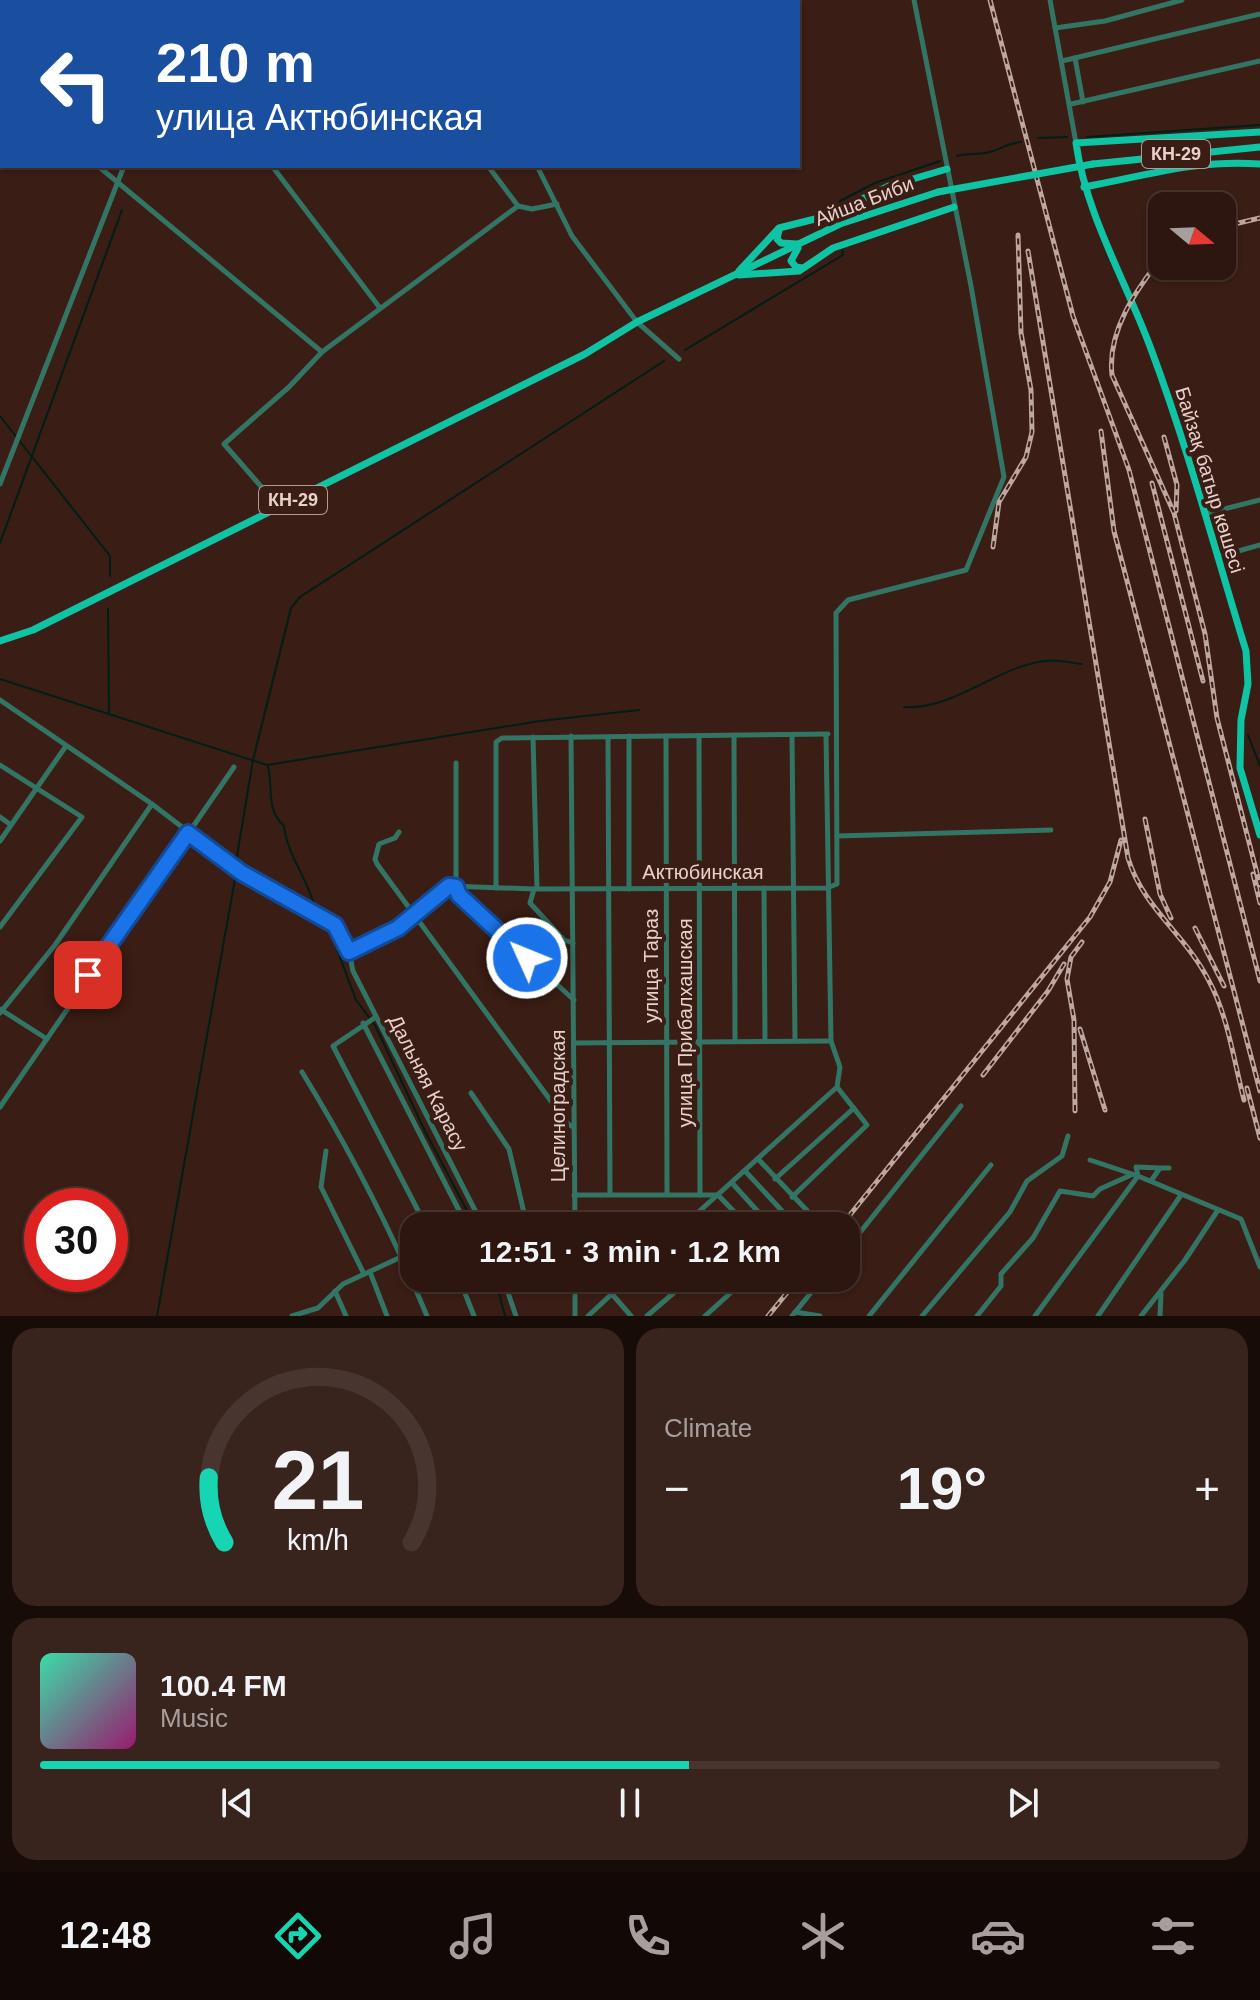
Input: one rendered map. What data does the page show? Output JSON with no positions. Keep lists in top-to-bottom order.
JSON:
{
  "streets": {
    "main road": ["КН-29", "Айша Биби", "Байзақ батыр көшесі"],
    "street": [
      "Актюбинская",
      "улица Тараз",
      "улица Прибалхашская",
      "Дальняя Карасу",
      "Целиноградская"
    ]
  },
  "crossings": [
    ["КН-29", "Айша Биби"],
    ["Актюбинская", "улица Тараз"],
    ["Актюбинская", "улица Прибалхашская"],
    ["Актюбинская", "Целиноградская"]
  ],
  "north": "right",
  "page": {
    "turn": ["210 m", "улица Актюбинская"],
    "limit": "30",
    "trip": "12:51 · 3 min · 1.2 km",
    "tile": "Climate",
    "heat": ["−", "19°", "+"],
    "song": ["100.4 FM", "Music"],
    "tabs": "12:48",
    "gauge": ["21", "km/h"]
  }
}
